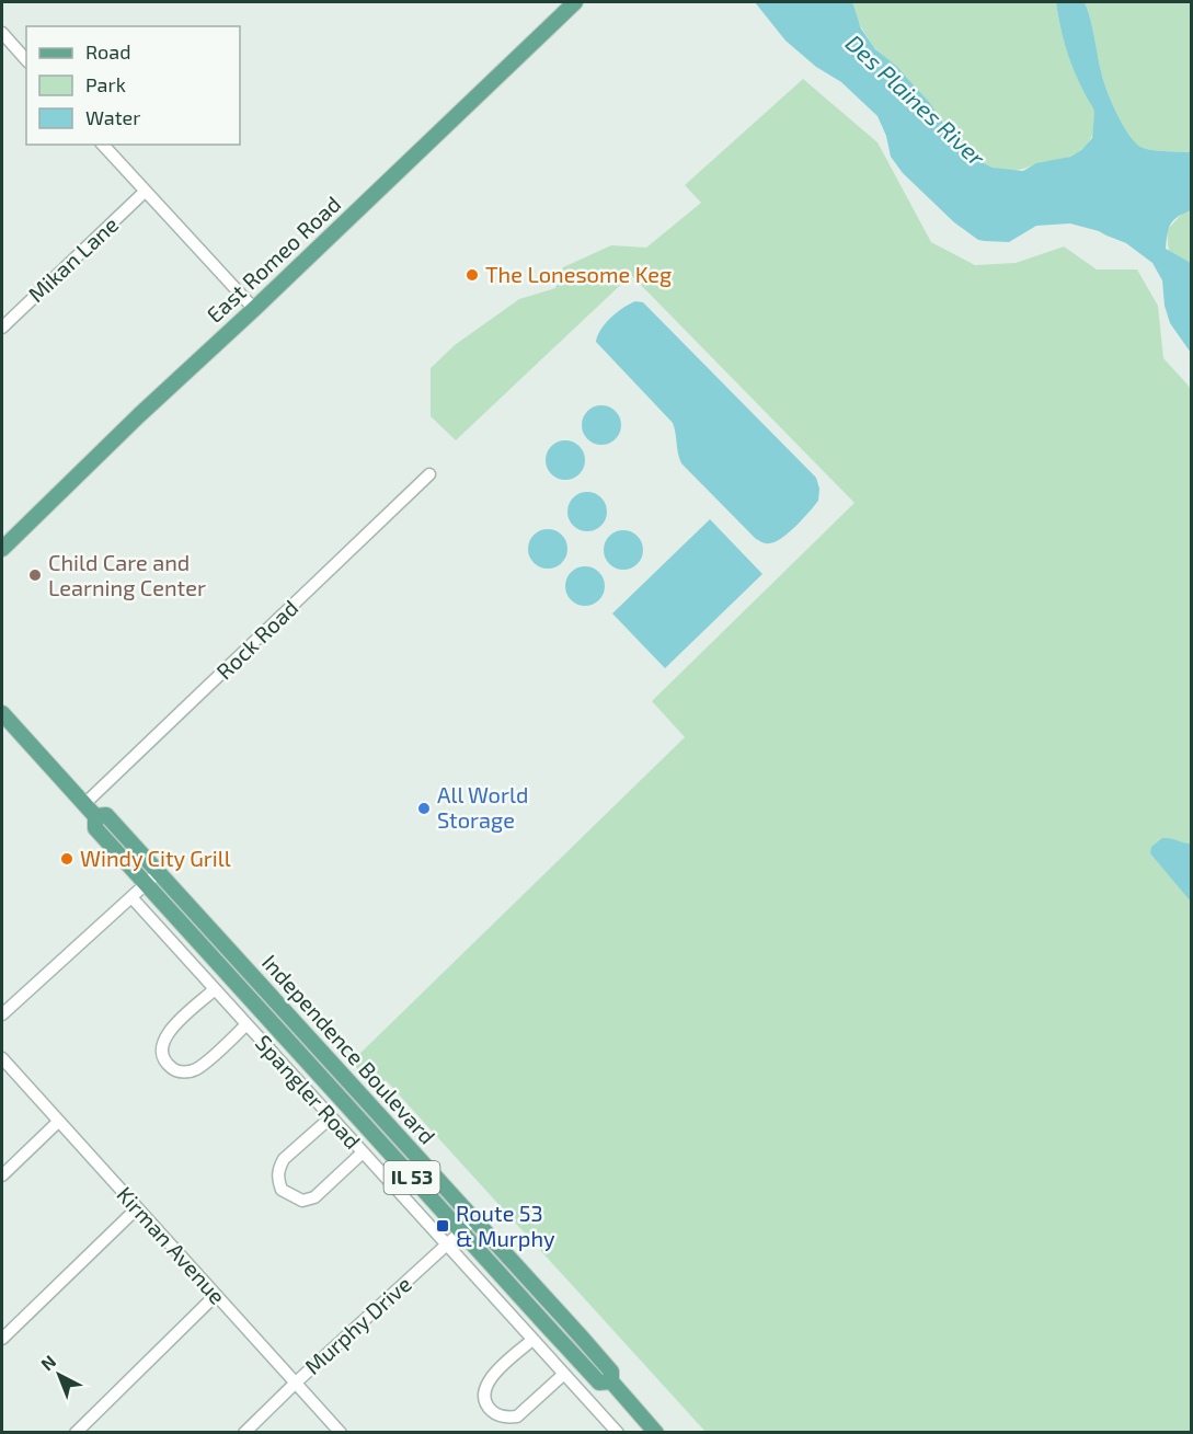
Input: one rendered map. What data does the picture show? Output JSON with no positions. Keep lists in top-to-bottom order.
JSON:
{
  "streets": {
    "main road": ["East Romeo Road", "Independence Boulevard", "IL 53"],
    "street": [
      "Mikan Lane",
      "Rock Road",
      "Spangler Road",
      "Kirman Avenue",
      "Murphy Drive"
    ]
  },
  "crossings": [
    ["Rock Road", "Independence Boulevard"],
    ["Independence Boulevard", "Murphy Drive"],
    ["Spangler Road", "Murphy Drive"],
    ["Kirman Avenue", "Murphy Drive"]
  ],
  "water": ["Des Plaines River"],
  "places": {
    "other": [
      "The Lonesome Keg",
      "Child Care and Learning Center",
      "All World Storage",
      "Windy City Grill"
    ],
    "transit": ["Route 53 & Murphy"]
  },
  "legend": ["Road", "Park", "Water"],
  "north": "top left"
}
